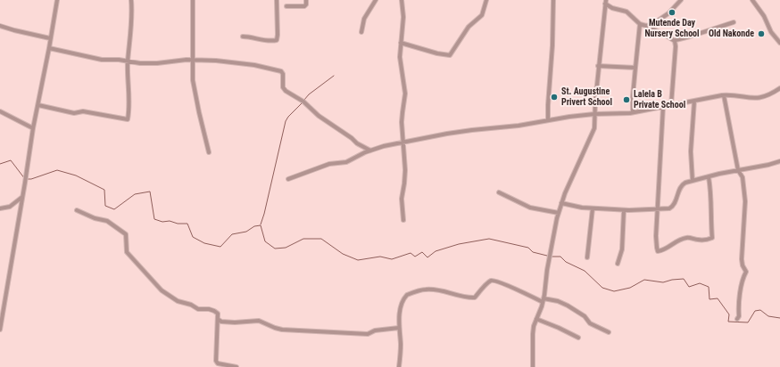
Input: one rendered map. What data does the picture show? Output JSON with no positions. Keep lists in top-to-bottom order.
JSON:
{
  "places": [
    "Mutende Day Nursery School",
    "Old Nakonde",
    "St. Augustine Privert School",
    "Lalela B Private School"
  ]
}
